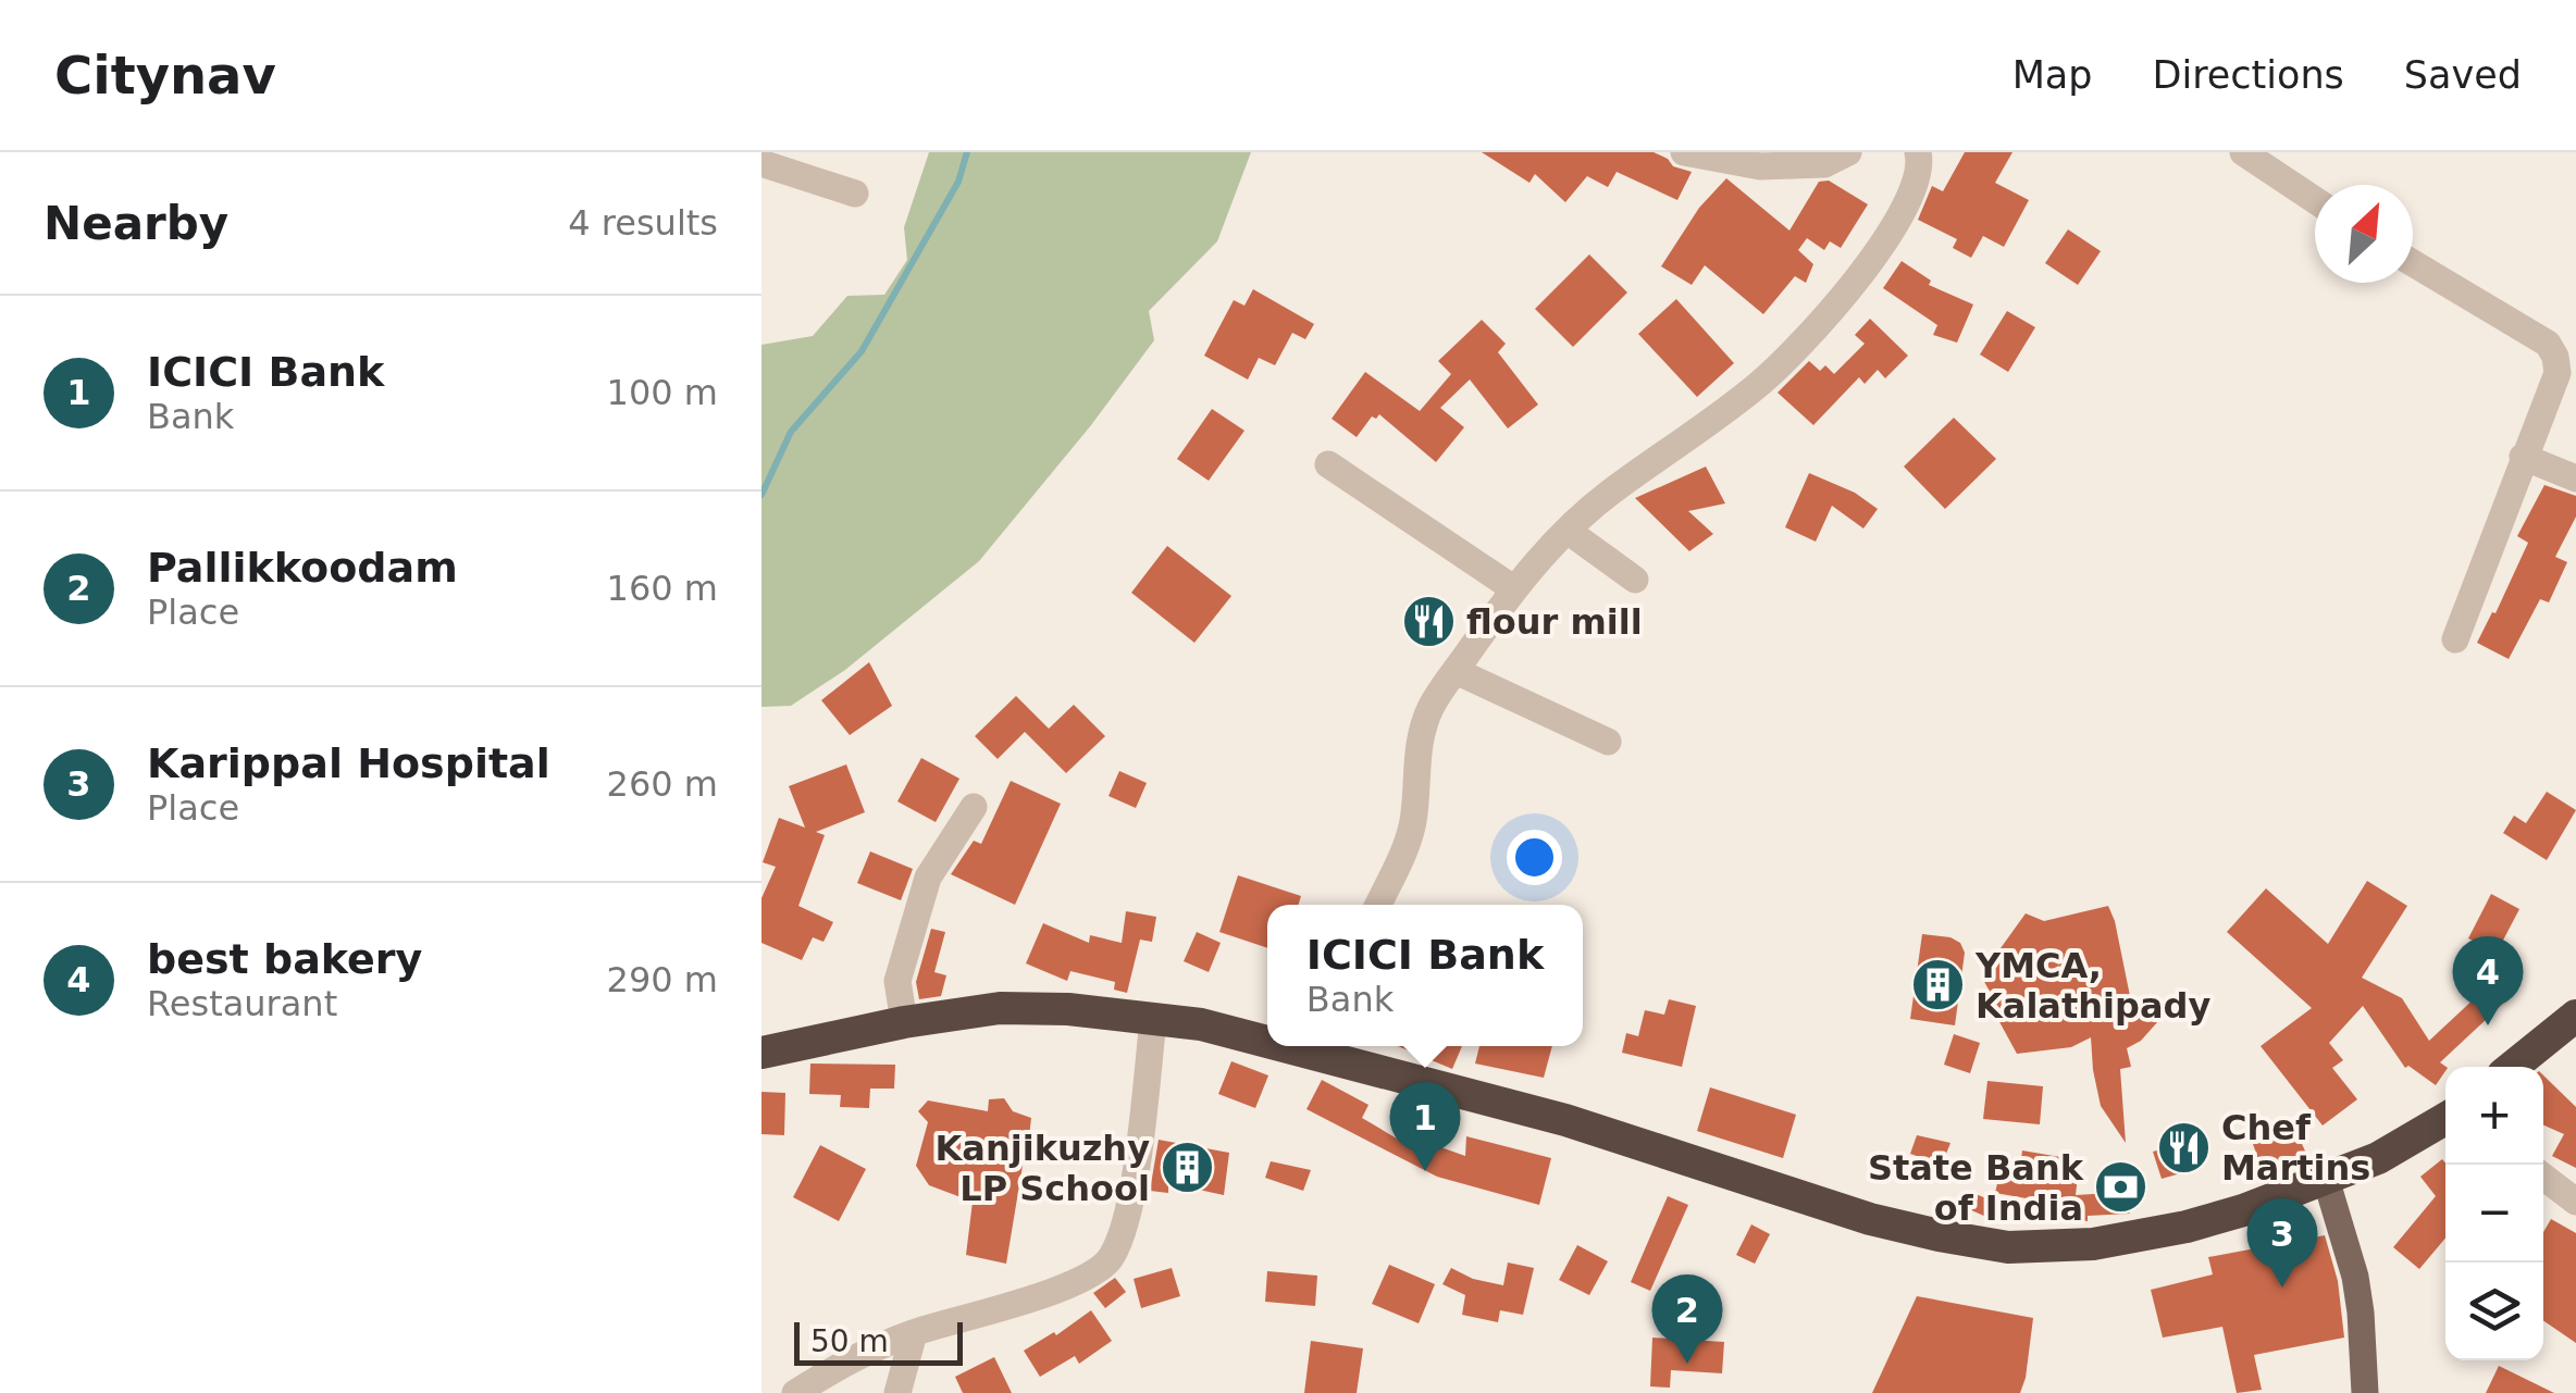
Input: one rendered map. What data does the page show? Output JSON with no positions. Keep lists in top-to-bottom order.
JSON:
{
  "places": {
    "restaurant": ["flour mill", "Chef Martins"],
    "building": ["YMCA, Kalathipady", "Kanjikuzhy LP School"],
    "bank": ["State Bank of India"]
  },
  "scale_bar": "50 m",
  "north": "top right",
  "page": {
    "header": "Citynav",
    "nav": ["Map", "Directions", "Saved"],
    "heading": ["Nearby", "4 results"],
    "list": [
      {
        "mark": "1",
        "name": "ICICI Bank",
        "note": "Bank",
        "value": "100 m"
      },
      {
        "mark": "2",
        "name": "Pallikkoodam",
        "note": "Place",
        "value": "160 m"
      },
      {
        "mark": "3",
        "name": "Karippal Hospital",
        "note": "Place",
        "value": "260 m"
      },
      {
        "mark": "4",
        "name": "best bakery",
        "note": "Restaurant",
        "value": "290 m"
      }
    ],
    "popup": ["ICICI Bank", "Bank"],
    "pins": [
      "4",
      "1",
      "3",
      "2"
    ],
    "map_buttons": ["+", "−"],
    "scale": "50 m"
  }
}
